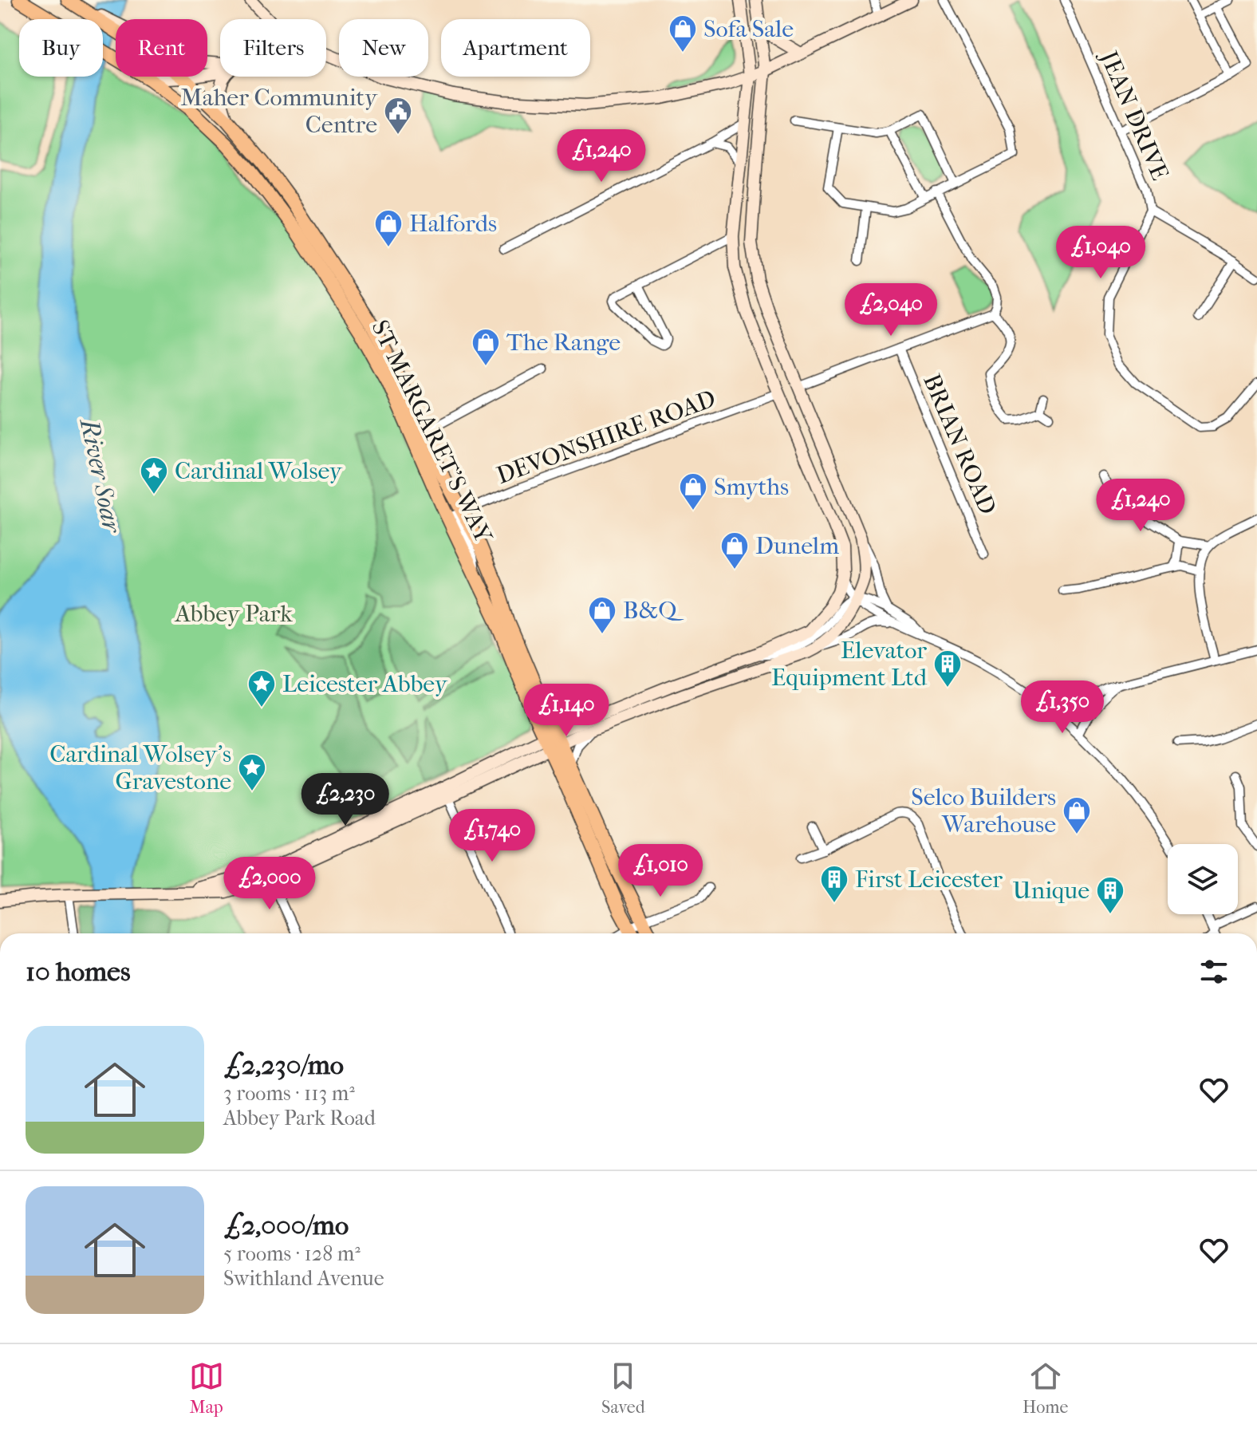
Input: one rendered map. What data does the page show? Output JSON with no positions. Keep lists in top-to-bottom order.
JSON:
{
  "streets": {
    "main road": ["ST MARGARET'S WAY"],
    "street": ["JEAN DRIVE", "DEVONSHIRE ROAD", "BRIAN ROAD"]
  },
  "crossings": [
    ["ST MARGARET'S WAY", "DEVONSHIRE ROAD"]
  ],
  "water": ["River Soar"],
  "parks": ["Abbey Park"],
  "places": {
    "shop": [
      "Sofa Sale",
      "Halfords",
      "The Range",
      "Smyths",
      "Dunelm",
      "B&Q",
      "Selco Builders Warehouse"
    ],
    "public building": ["Maher Community Centre"],
    "place": ["Cardinal Wolsey", "Leicester Abbey", "Cardinal Wolsey's Gravestone"],
    "building": ["Elevator Equipment Ltd", "First Leicester", "Unique"]
  },
  "page": {
    "chip": [
      "Buy",
      "Rent",
      "Filters",
      "New",
      "Apartment"
    ],
    "price": [
      "£1,240",
      "£1,040",
      "£2,040",
      "£1,240",
      "£1,350",
      "£1,140",
      "£2,230",
      "£1,740",
      "£1,010",
      "£2,000"
    ],
    "heading": "10 homes",
    "list": [
      {
        "name": "£2,230/mo",
        "note": "3 rooms · 113 m² · Abbey Park Road"
      },
      {
        "name": "£2,000/mo",
        "note": "5 rooms · 128 m² · Swithland Avenue"
      }
    ],
    "tabs": ["Map", "Saved", "Home"]
  }
}
